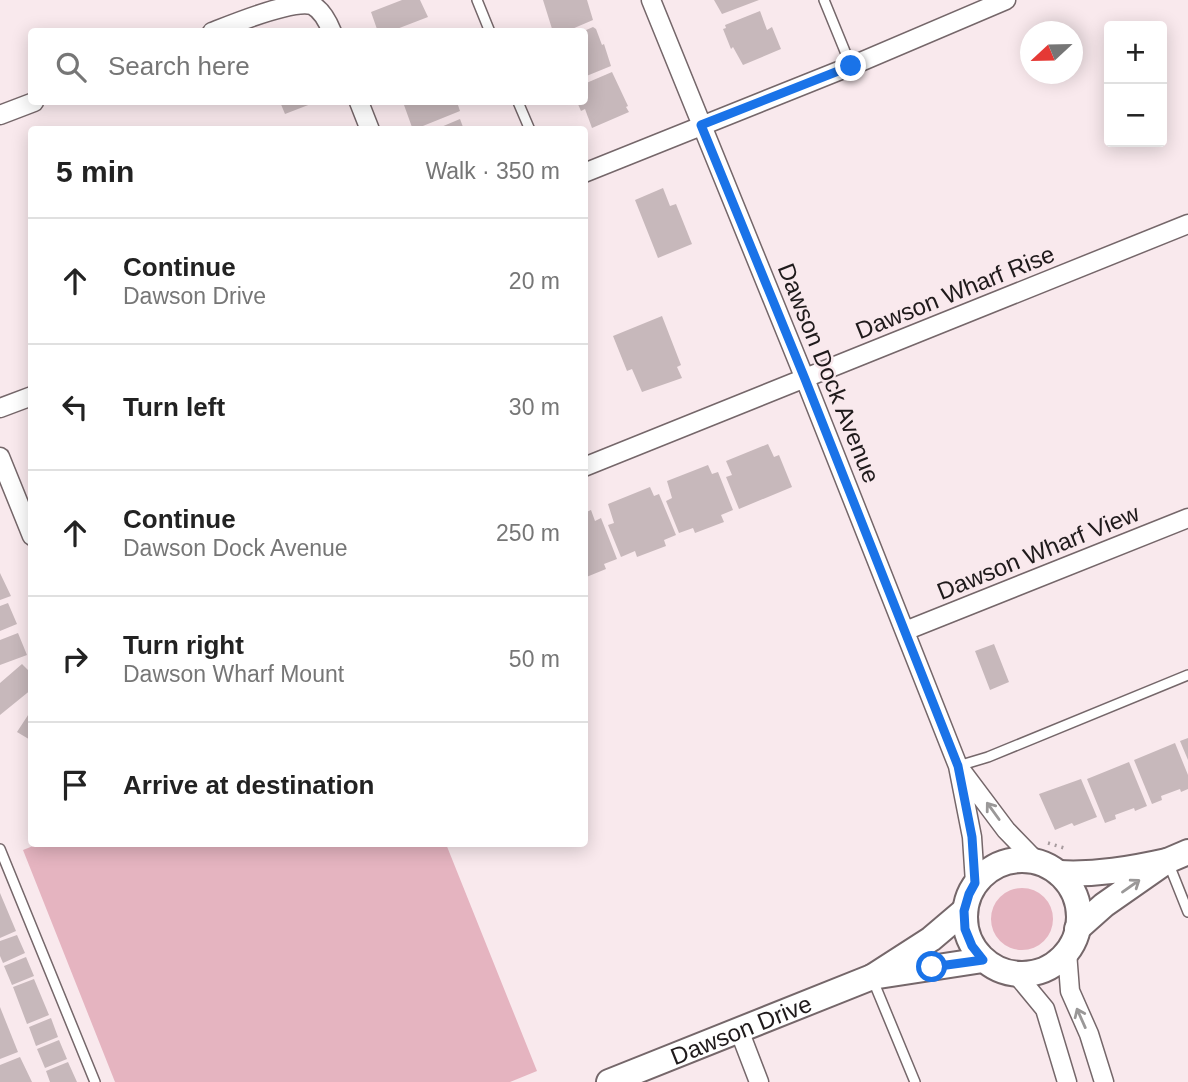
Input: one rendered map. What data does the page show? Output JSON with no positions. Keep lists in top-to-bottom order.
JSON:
{
  "streets": {
    "street": [
      "Dawson Wharf Rise",
      "Dawson Dock Avenue",
      "Dawson Wharf View",
      "Dawson Drive"
    ]
  },
  "crossings": [
    ["Dawson Wharf Rise", "Dawson Dock Avenue"],
    ["Dawson Dock Avenue", "Dawson Wharf View"],
    ["Dawson Dock Avenue", "Dawson Drive"]
  ],
  "north": "left",
  "page": {
    "map_buttons": ["+", "−"],
    "search": "Search here",
    "heading": ["5 min", "Walk · 350 m"],
    "list": [
      ["Continue", "Dawson Drive", "20 m"],
      ["Turn left", "30 m"],
      ["Continue", "Dawson Dock Avenue", "250 m"],
      ["Turn right", "Dawson Wharf Mount", "50 m"],
      "Arrive at destination"
    ]
  }
}
